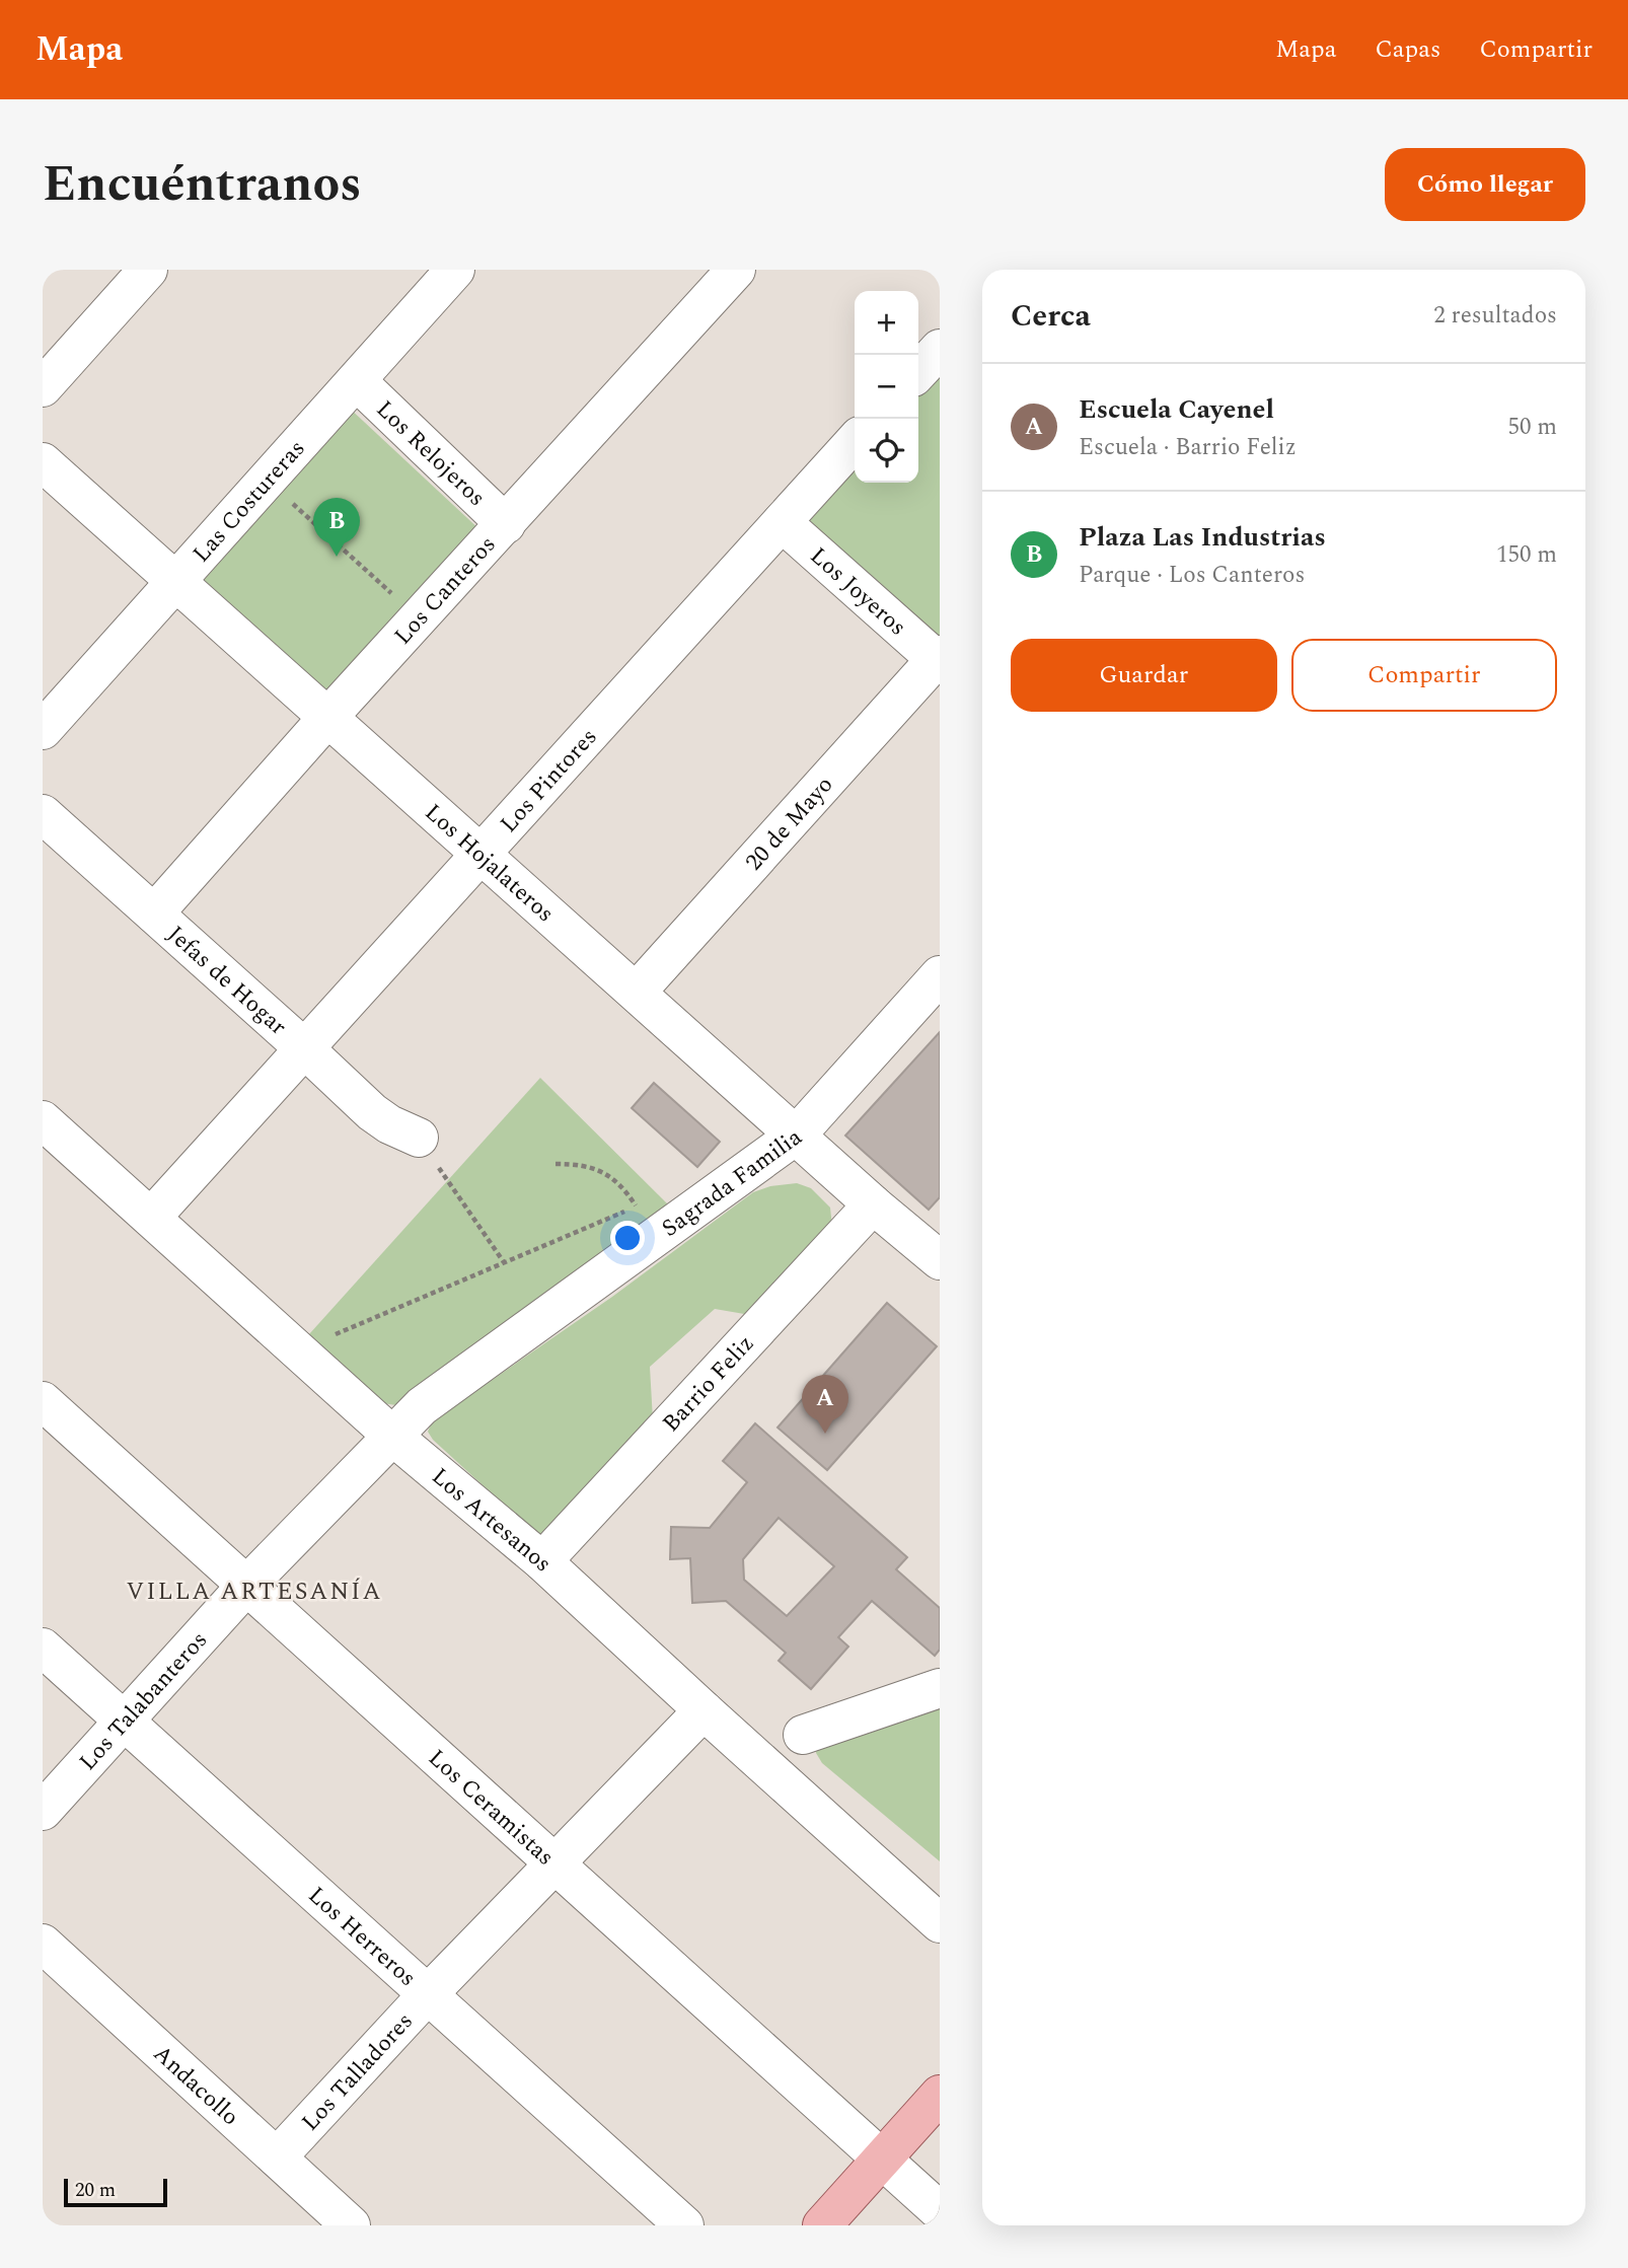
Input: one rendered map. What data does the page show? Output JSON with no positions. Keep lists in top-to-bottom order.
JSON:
{
  "streets": {
    "street": [
      "Los Relojeros",
      "Las Costureras",
      "Los Canteros",
      "Los Joyeros",
      "Los Pintores",
      "20 de Mayo",
      "Los Hojalateros",
      "Jefas de Hogar",
      "Sagrada Familia",
      "Barrio Feliz",
      "Los Artesanos",
      "Los Talabanteros",
      "Los Ceramistas",
      "Los Herreros",
      "Los Talladores",
      "Andacollo"
    ]
  },
  "crossings": [
    ["Los Relojeros", "Las Costureras"],
    ["Los Relojeros", "Los Canteros"],
    ["Las Costureras", "Los Hojalateros"],
    ["Los Canteros", "Los Hojalateros"],
    ["Los Canteros", "Jefas de Hogar"],
    ["Los Joyeros", "Los Pintores"],
    ["Los Joyeros", "20 de Mayo"],
    ["Los Pintores", "Los Hojalateros"],
    ["Los Pintores", "Jefas de Hogar"],
    ["Los Pintores", "Los Artesanos"],
    ["20 de Mayo", "Los Hojalateros"],
    ["Los Hojalateros", "Sagrada Familia"],
    ["Los Hojalateros", "Barrio Feliz"],
    ["Sagrada Familia", "Los Artesanos"],
    ["Sagrada Familia", "Los Talabanteros"],
    ["Barrio Feliz", "Los Artesanos"],
    ["Los Artesanos", "Los Talabanteros"],
    ["Los Artesanos", "Los Talladores"],
    ["Los Talabanteros", "Los Ceramistas"],
    ["Los Talabanteros", "Los Herreros"],
    ["Los Ceramistas", "Los Talladores"],
    ["Los Herreros", "Los Talladores"],
    ["Los Talladores", "Andacollo"]
  ],
  "districts": ["VILLA ARTESANÍA"],
  "scale_bar": "20 m",
  "page": {
    "header": "Mapa",
    "nav": ["Mapa", "Capas", "Compartir"],
    "title": "Encuéntranos",
    "buttons": [
      "Cómo llegar",
      ["Guardar", "Compartir"]
    ],
    "heading": ["Cerca", "2 resultados"],
    "map_buttons": ["+", "−"],
    "list": [
      {
        "mark": "A",
        "name": "Escuela Cayenel",
        "note": "Escuela · Barrio Feliz",
        "value": "50 m"
      },
      {
        "mark": "B",
        "name": "Plaza Las Industrias",
        "note": "Parque · Los Canteros",
        "value": "150 m"
      }
    ],
    "pins": ["B", "A"],
    "scale": "20 m"
  }
}
